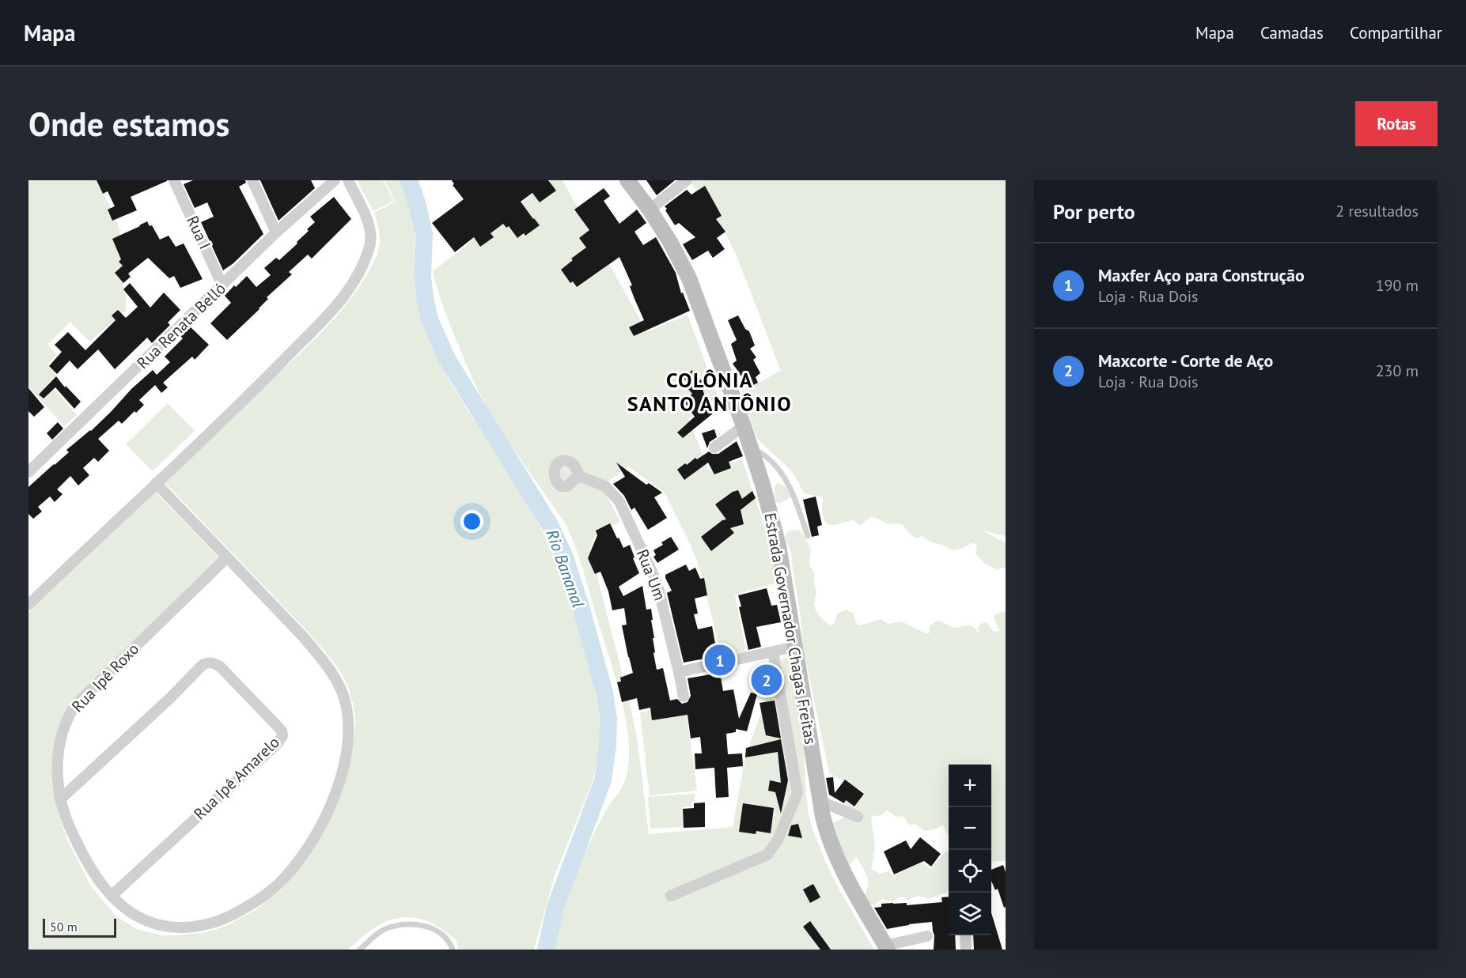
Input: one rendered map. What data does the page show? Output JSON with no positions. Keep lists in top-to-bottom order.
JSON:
{
  "streets": {
    "main road": ["Estrada Governador Chagas Freitas"],
    "street": [
      "Rua I",
      "Rua Renata Belló",
      "Rua Um",
      "Rua Ipê Roxo",
      "Rua Ipê Amarelo"
    ]
  },
  "crossings": [
    ["Rua I", "Rua Renata Belló"],
    ["Rua Ipê Roxo", "Rua Ipê Amarelo"]
  ],
  "districts": ["COLÔNIA SANTO ANTÔNIO"],
  "water": ["Rio Bananal"],
  "scale_bar": "50 m",
  "page": {
    "header": "Mapa",
    "nav": ["Mapa", "Camadas", "Compartilhar"],
    "buttons": "Rotas",
    "title": "Onde estamos",
    "heading": ["Por perto", "2 resultados"],
    "list": [
      {
        "mark": "1",
        "name": "Maxfer Aço para Construção",
        "note": "Loja · Rua Dois",
        "value": "190 m"
      },
      {
        "mark": "2",
        "name": "Maxcorte - Corte de Aço",
        "note": "Loja · Rua Dois",
        "value": "230 m"
      }
    ],
    "pins": ["1", "2"],
    "map_buttons": ["+", "−"],
    "scale": "50 m"
  }
}
